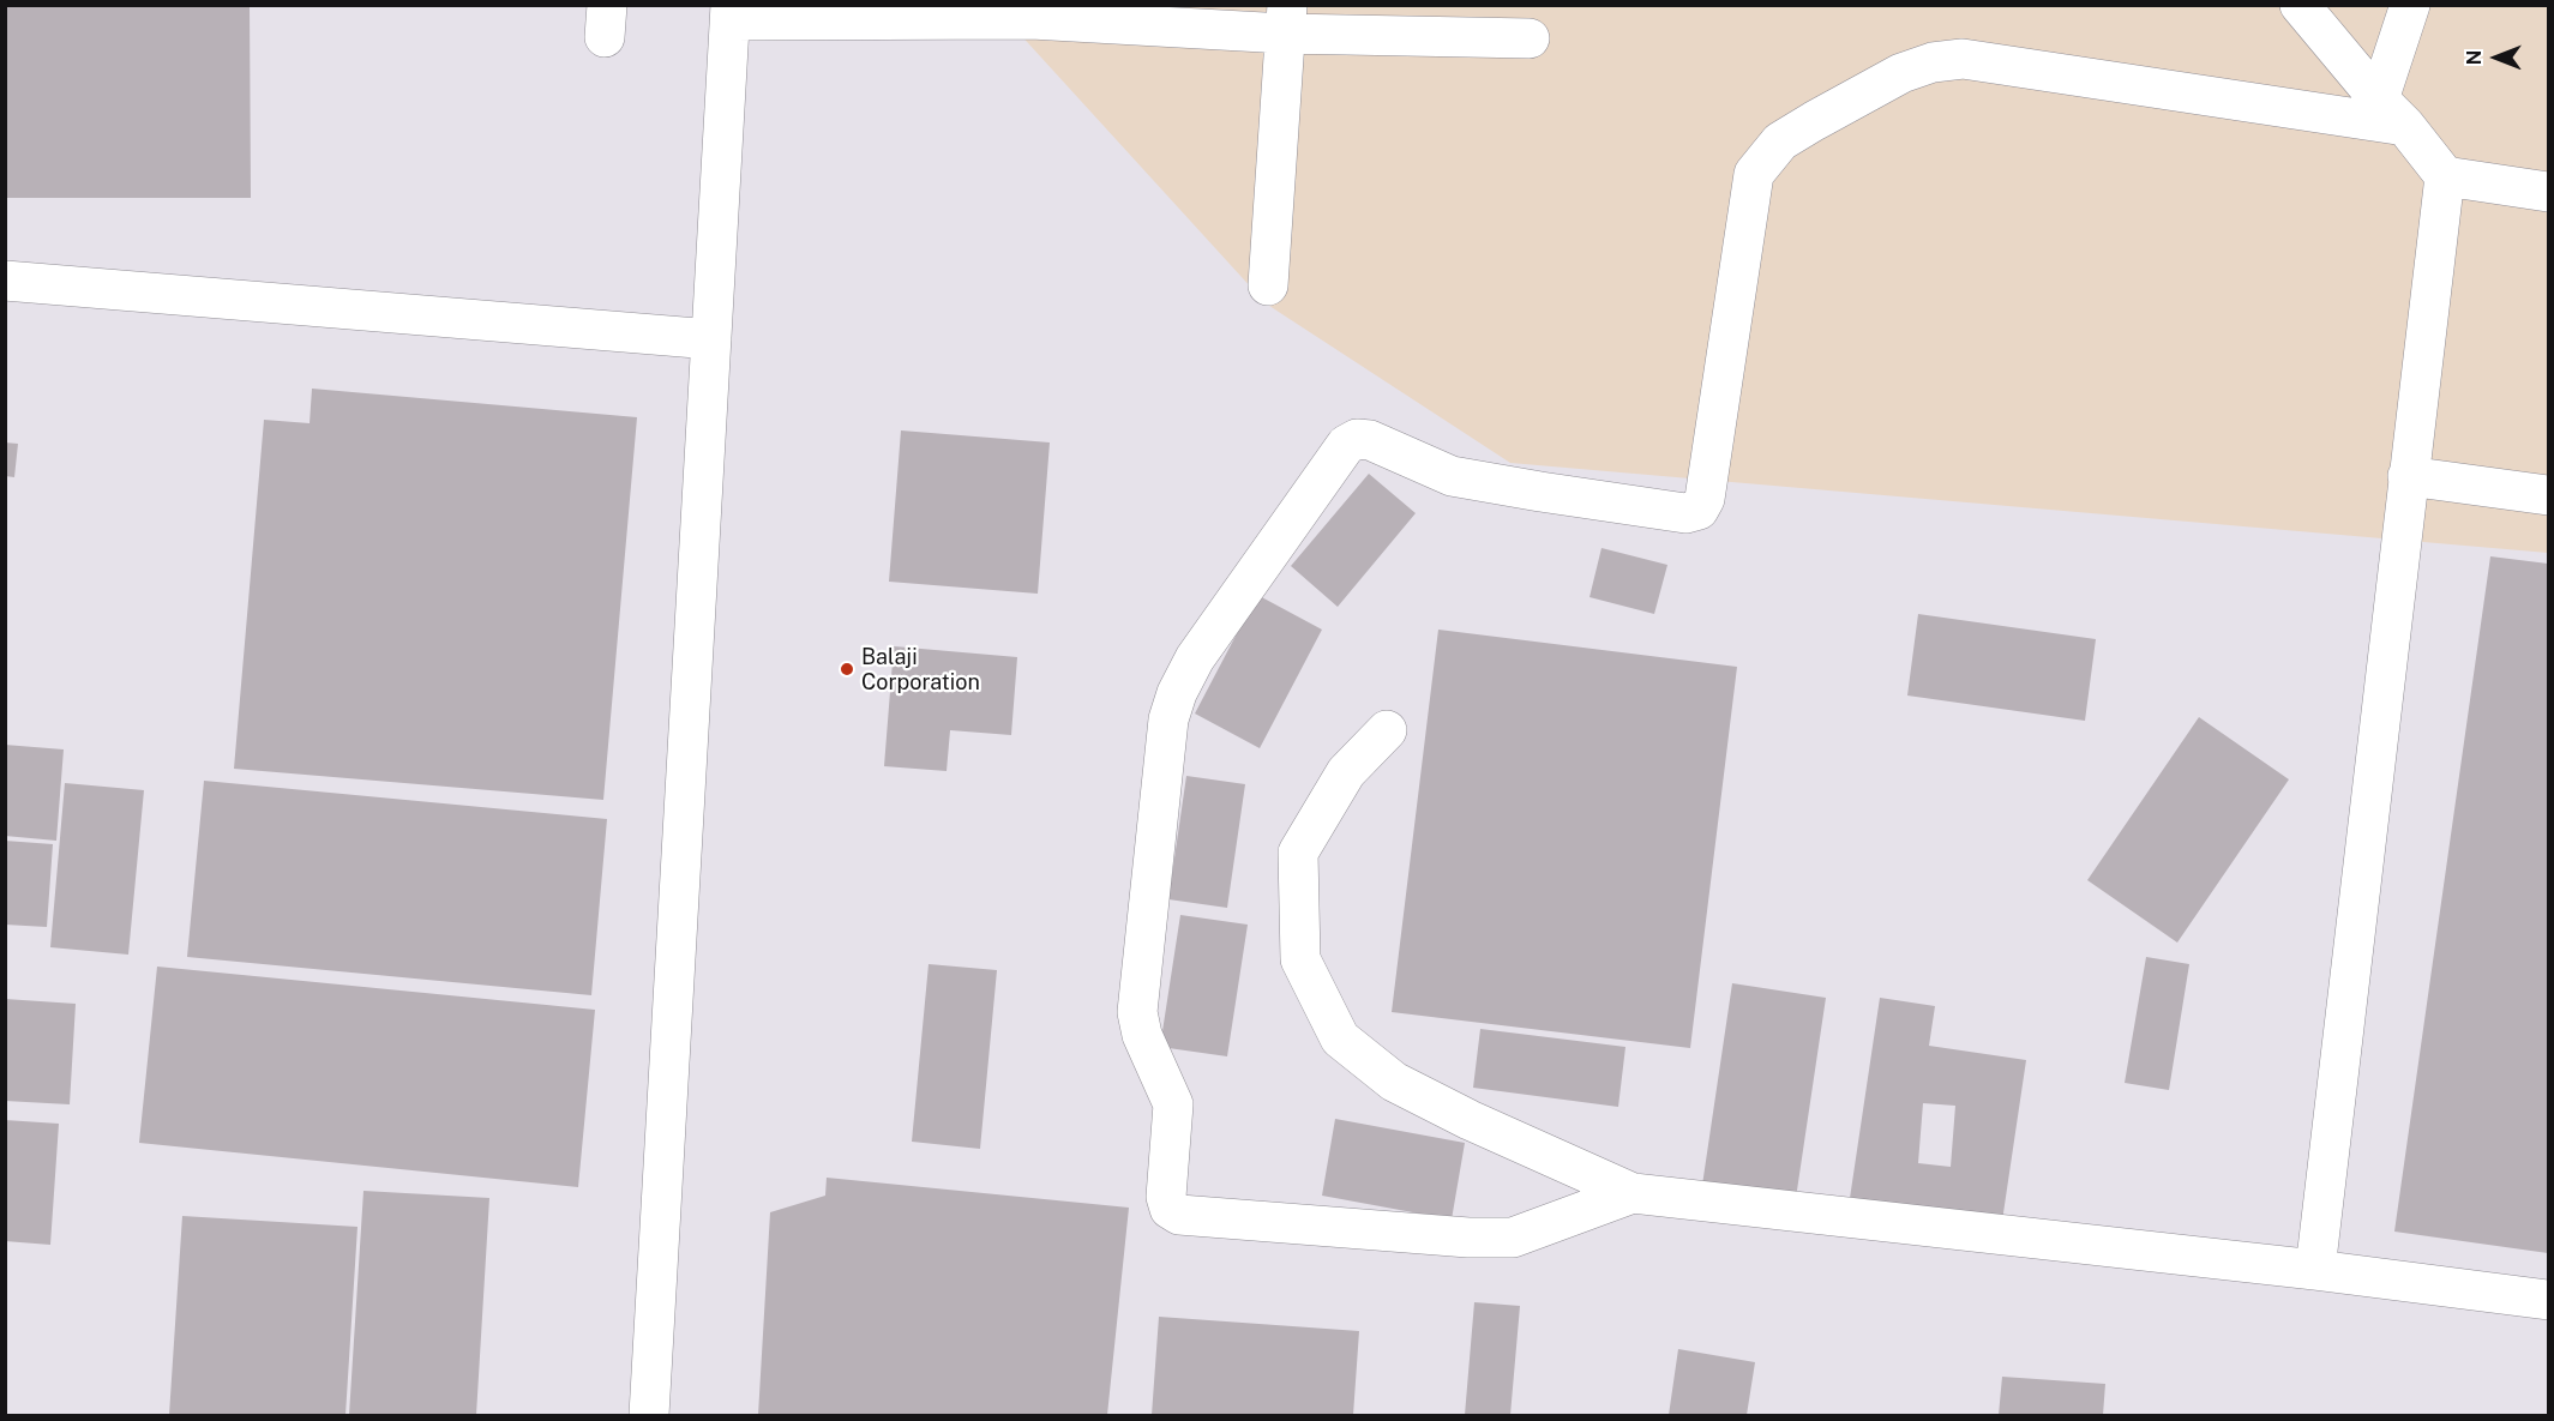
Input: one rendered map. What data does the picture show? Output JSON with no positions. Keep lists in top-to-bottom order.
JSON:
{
  "places": ["Balaji Corporation"],
  "north": "left"
}
